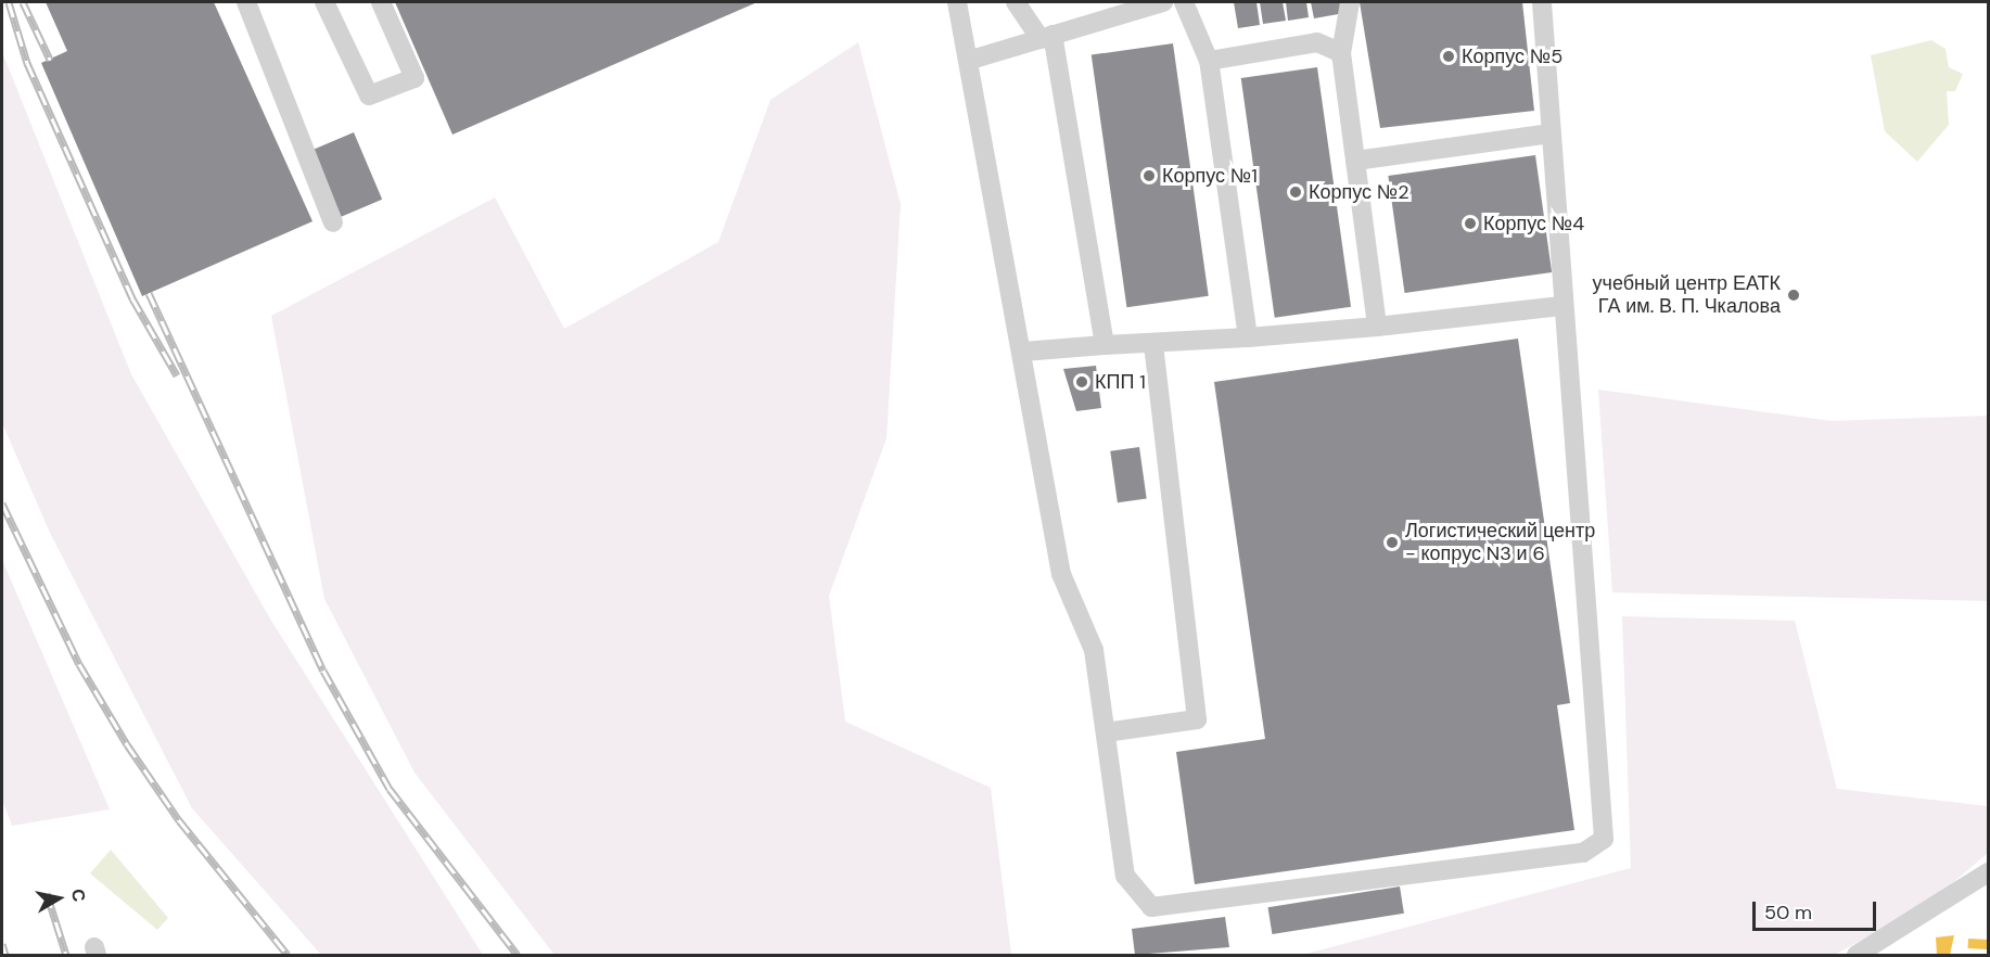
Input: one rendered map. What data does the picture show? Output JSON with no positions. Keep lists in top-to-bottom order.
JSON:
{
  "places": [
    "Корпус №5",
    "Корпус №1",
    "Корпус №2",
    "Корпус №4",
    "учебный центр ЕАТК ГА им. В. П. Чкалова",
    "КПП 1",
    "Логистический центр - копрус N3 и 6"
  ],
  "scale_bar": "50 m",
  "north": "right"
}
